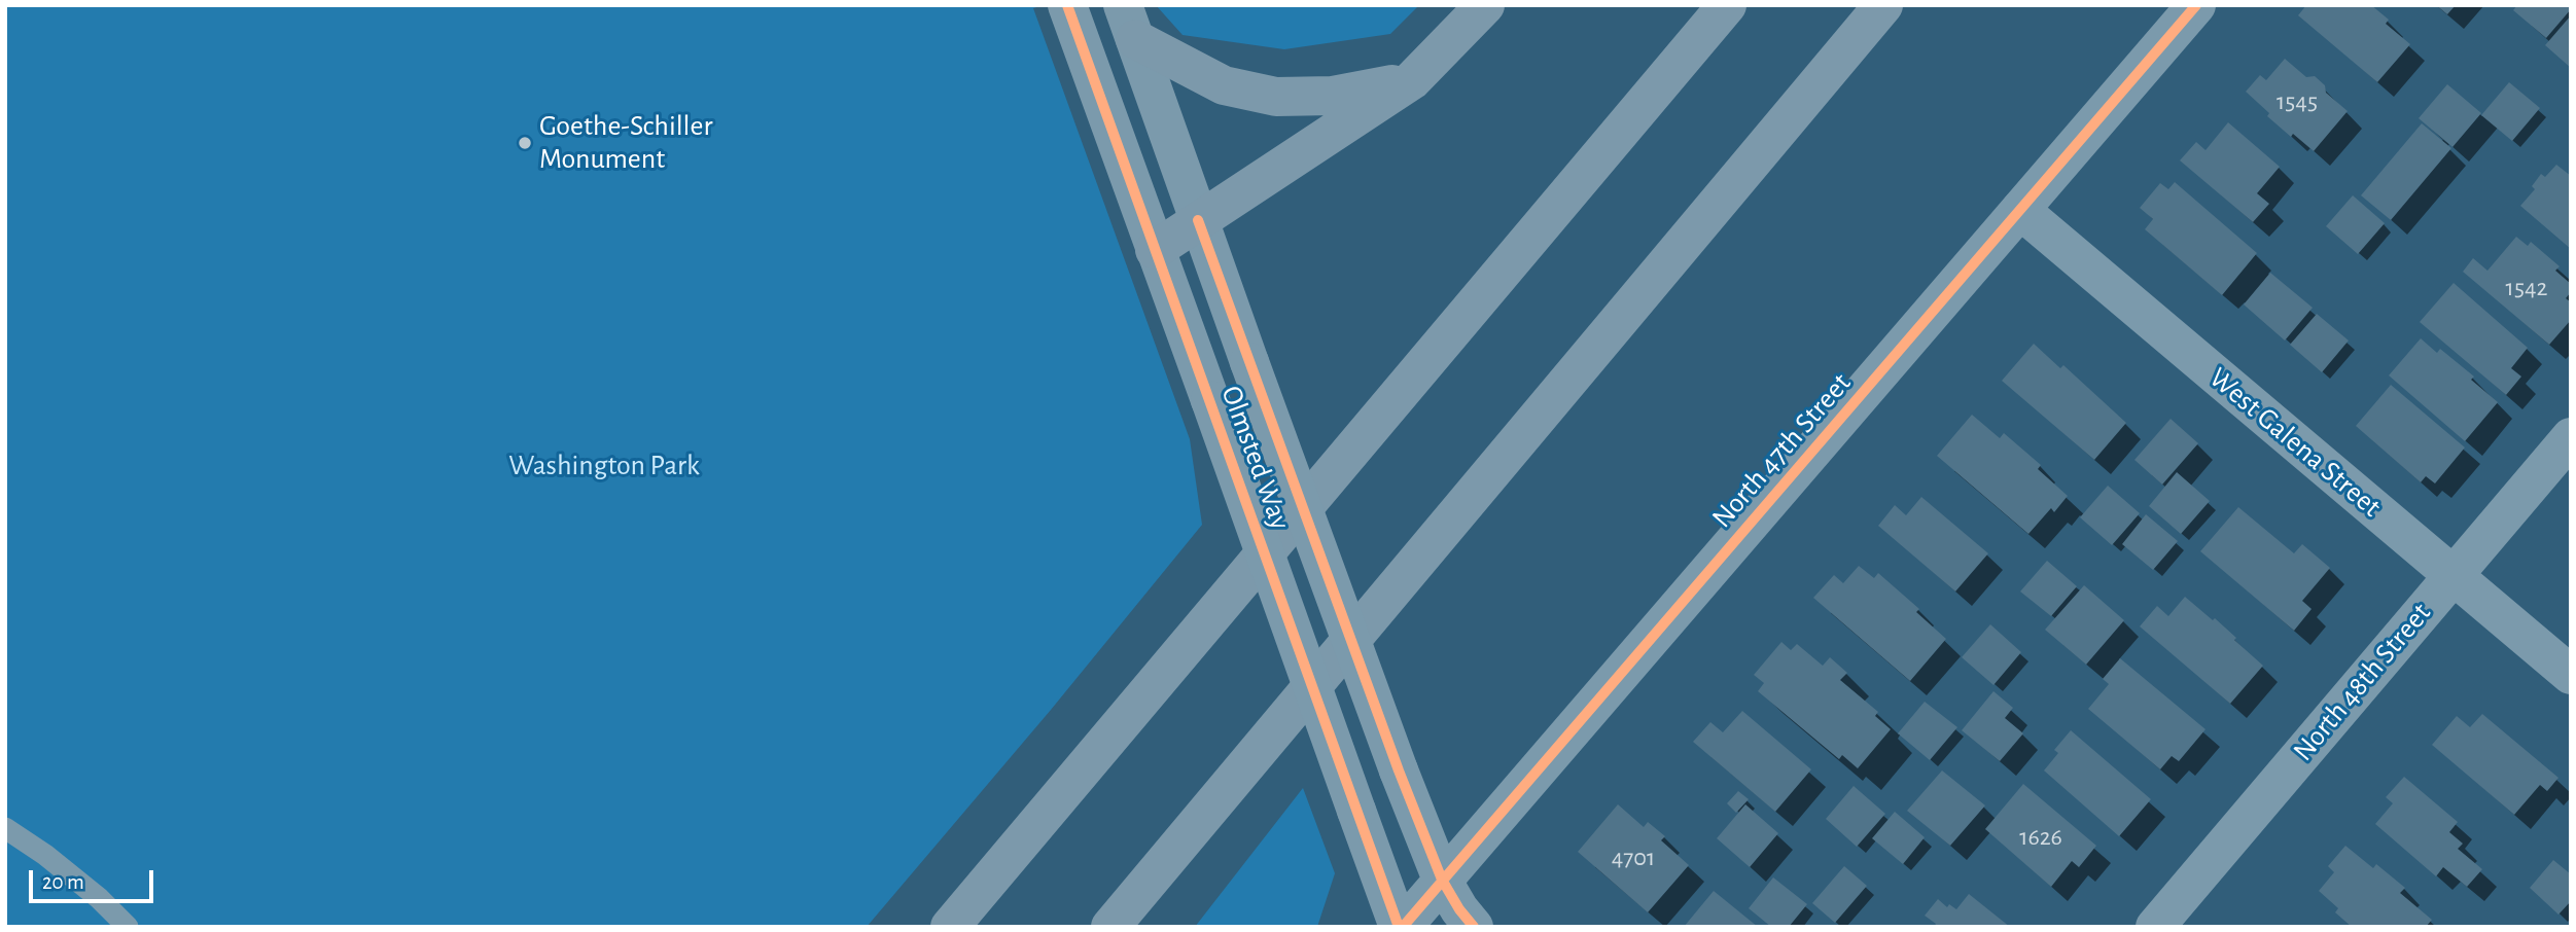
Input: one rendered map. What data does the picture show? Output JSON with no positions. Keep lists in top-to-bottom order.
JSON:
{
  "streets": {
    "street": [
      "West Galena Street",
      "North 47th Street",
      "Olmsted Way",
      "North 48th Street"
    ]
  },
  "crossings": [
    ["West Galena Street", "North 47th Street"],
    ["West Galena Street", "North 48th Street"],
    ["North 47th Street", "Olmsted Way"]
  ],
  "parks": ["Washington Park"],
  "places": ["Goethe-Schiller Monument"],
  "house_numbers": [
    "1545",
    "1542",
    "1626",
    "4701"
  ],
  "scale_bar": "20 m"
}
